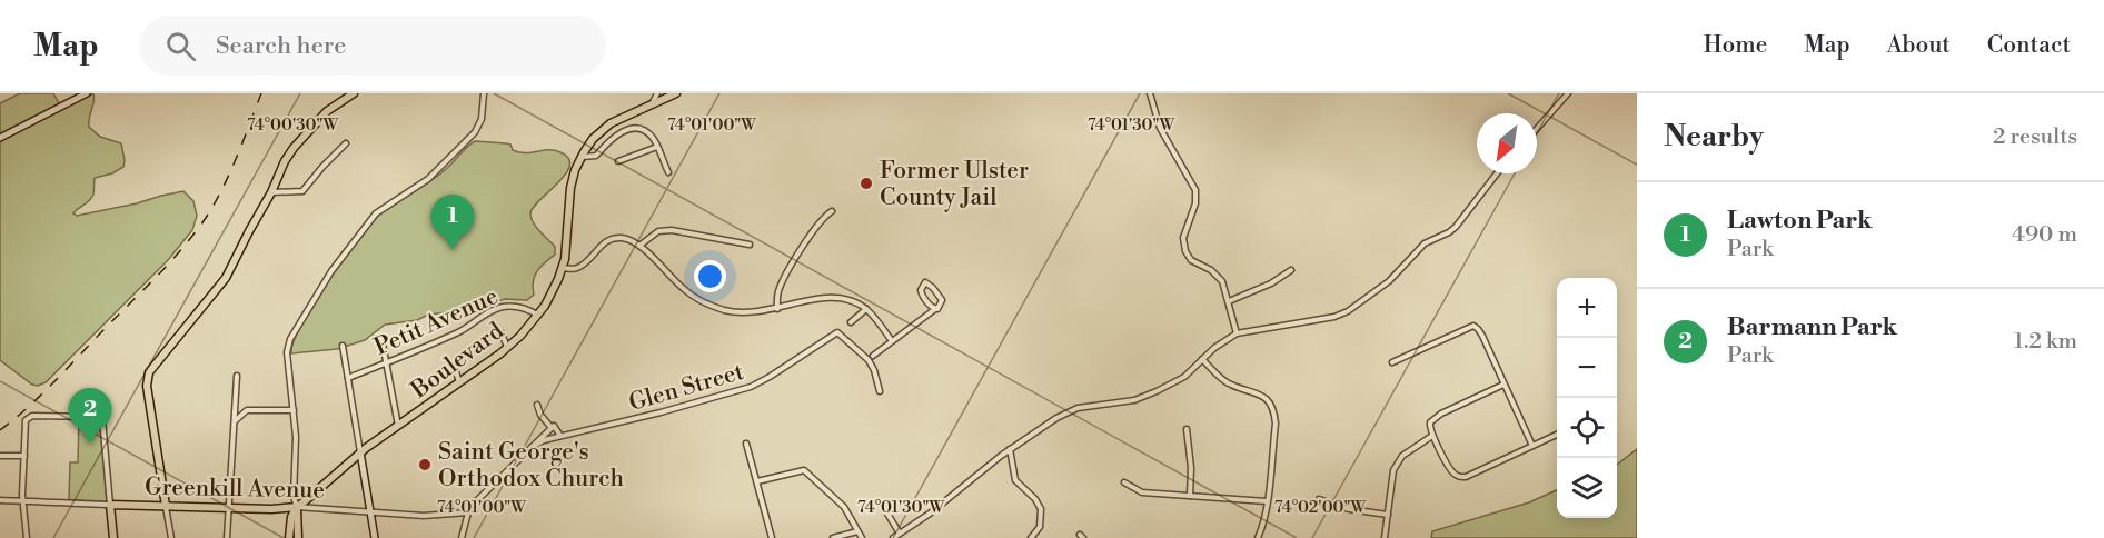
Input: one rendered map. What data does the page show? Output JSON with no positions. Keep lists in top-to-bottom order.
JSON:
{
  "streets": {
    "main road": ["Boulevard", "Greenkill Avenue"],
    "street": ["Petit Avenue", "Glen Street"]
  },
  "crossings": [
    ["Petit Avenue", "Boulevard"],
    ["Boulevard", "Greenkill Avenue"]
  ],
  "places": ["Former Ulster County Jail", "Saint George's Orthodox Church"],
  "north": "bottom left",
  "page": {
    "header": "Map",
    "search": "Search here",
    "nav": [
      "Home",
      "Map",
      "About",
      "Contact"
    ],
    "heading": ["Nearby", "2 results"],
    "list": [
      {
        "mark": "1",
        "name": "Lawton Park",
        "note": "Park",
        "value": "490 m"
      },
      {
        "mark": "2",
        "name": "Barmann Park",
        "note": "Park",
        "value": "1.2 km"
      }
    ],
    "pins": ["1", "2"],
    "map_buttons": ["+", "−"]
  },
  "coordinates": [
    "74°00'30\"W",
    "74°01'00\"W",
    "74°01'30\"W",
    "74°02'00\"W"
  ]
}
